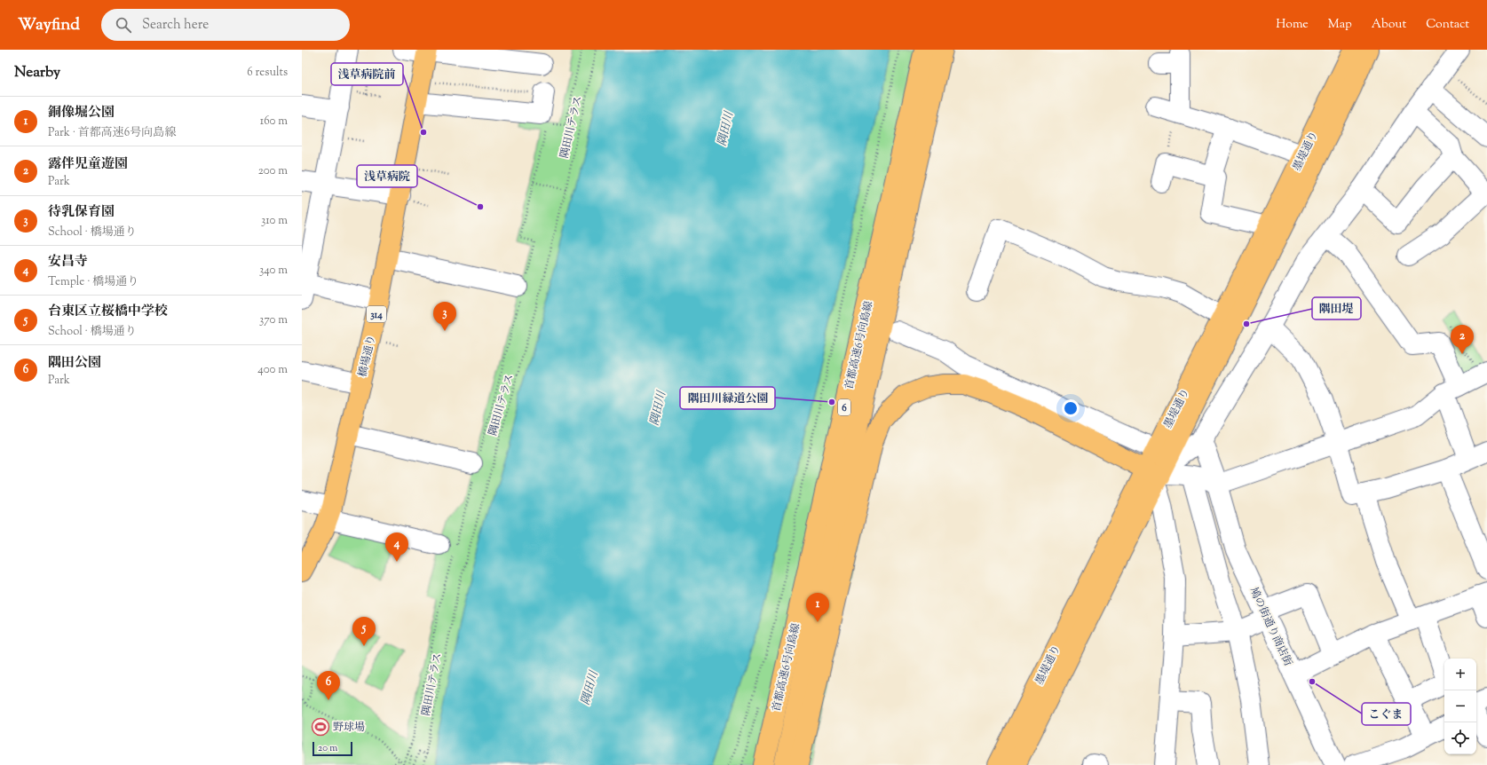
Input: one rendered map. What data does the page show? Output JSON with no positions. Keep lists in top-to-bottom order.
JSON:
{
  "streets": {
    "main road": [
      "墨堤通り",
      "314",
      "首都高速6号向島線",
      "橋場通り",
      "6"
    ],
    "street": ["鳩の街通り商店街"],
    "path": ["隅田川テラス"]
  },
  "water": ["隅田川"],
  "places": {
    "other": [
      "浅草病院前",
      "浅草病院",
      "隅田堤",
      "隅田川緑道公園",
      "こぐま"
    ],
    "sports": ["野球場"]
  },
  "scale_bar": "20 m",
  "page": {
    "header": "Wayfind",
    "search": "Search here",
    "nav": [
      "Home",
      "Map",
      "About",
      "Contact"
    ],
    "heading": ["Nearby", "6 results"],
    "list": [
      {
        "mark": "1",
        "name": "銅像堀公園",
        "note": "Park · 首都高速6号向島線",
        "value": "160 m"
      },
      {
        "mark": "2",
        "name": "露伴児童遊園",
        "note": "Park",
        "value": "200 m"
      },
      {
        "mark": "3",
        "name": "待乳保育園",
        "note": "School · 橋場通り",
        "value": "310 m"
      },
      {
        "mark": "4",
        "name": "安昌寺",
        "note": "Temple · 橋場通り",
        "value": "340 m"
      },
      {
        "mark": "5",
        "name": "台東区立桜橋中学校",
        "note": "School · 橋場通り",
        "value": "370 m"
      },
      {
        "mark": "6",
        "name": "隅田公園",
        "note": "Park",
        "value": "400 m"
      }
    ],
    "pins": [
      "3",
      "2",
      "4",
      "1",
      "5",
      "6"
    ],
    "map_buttons": ["+", "−"],
    "scale": "20 m"
  }
}
